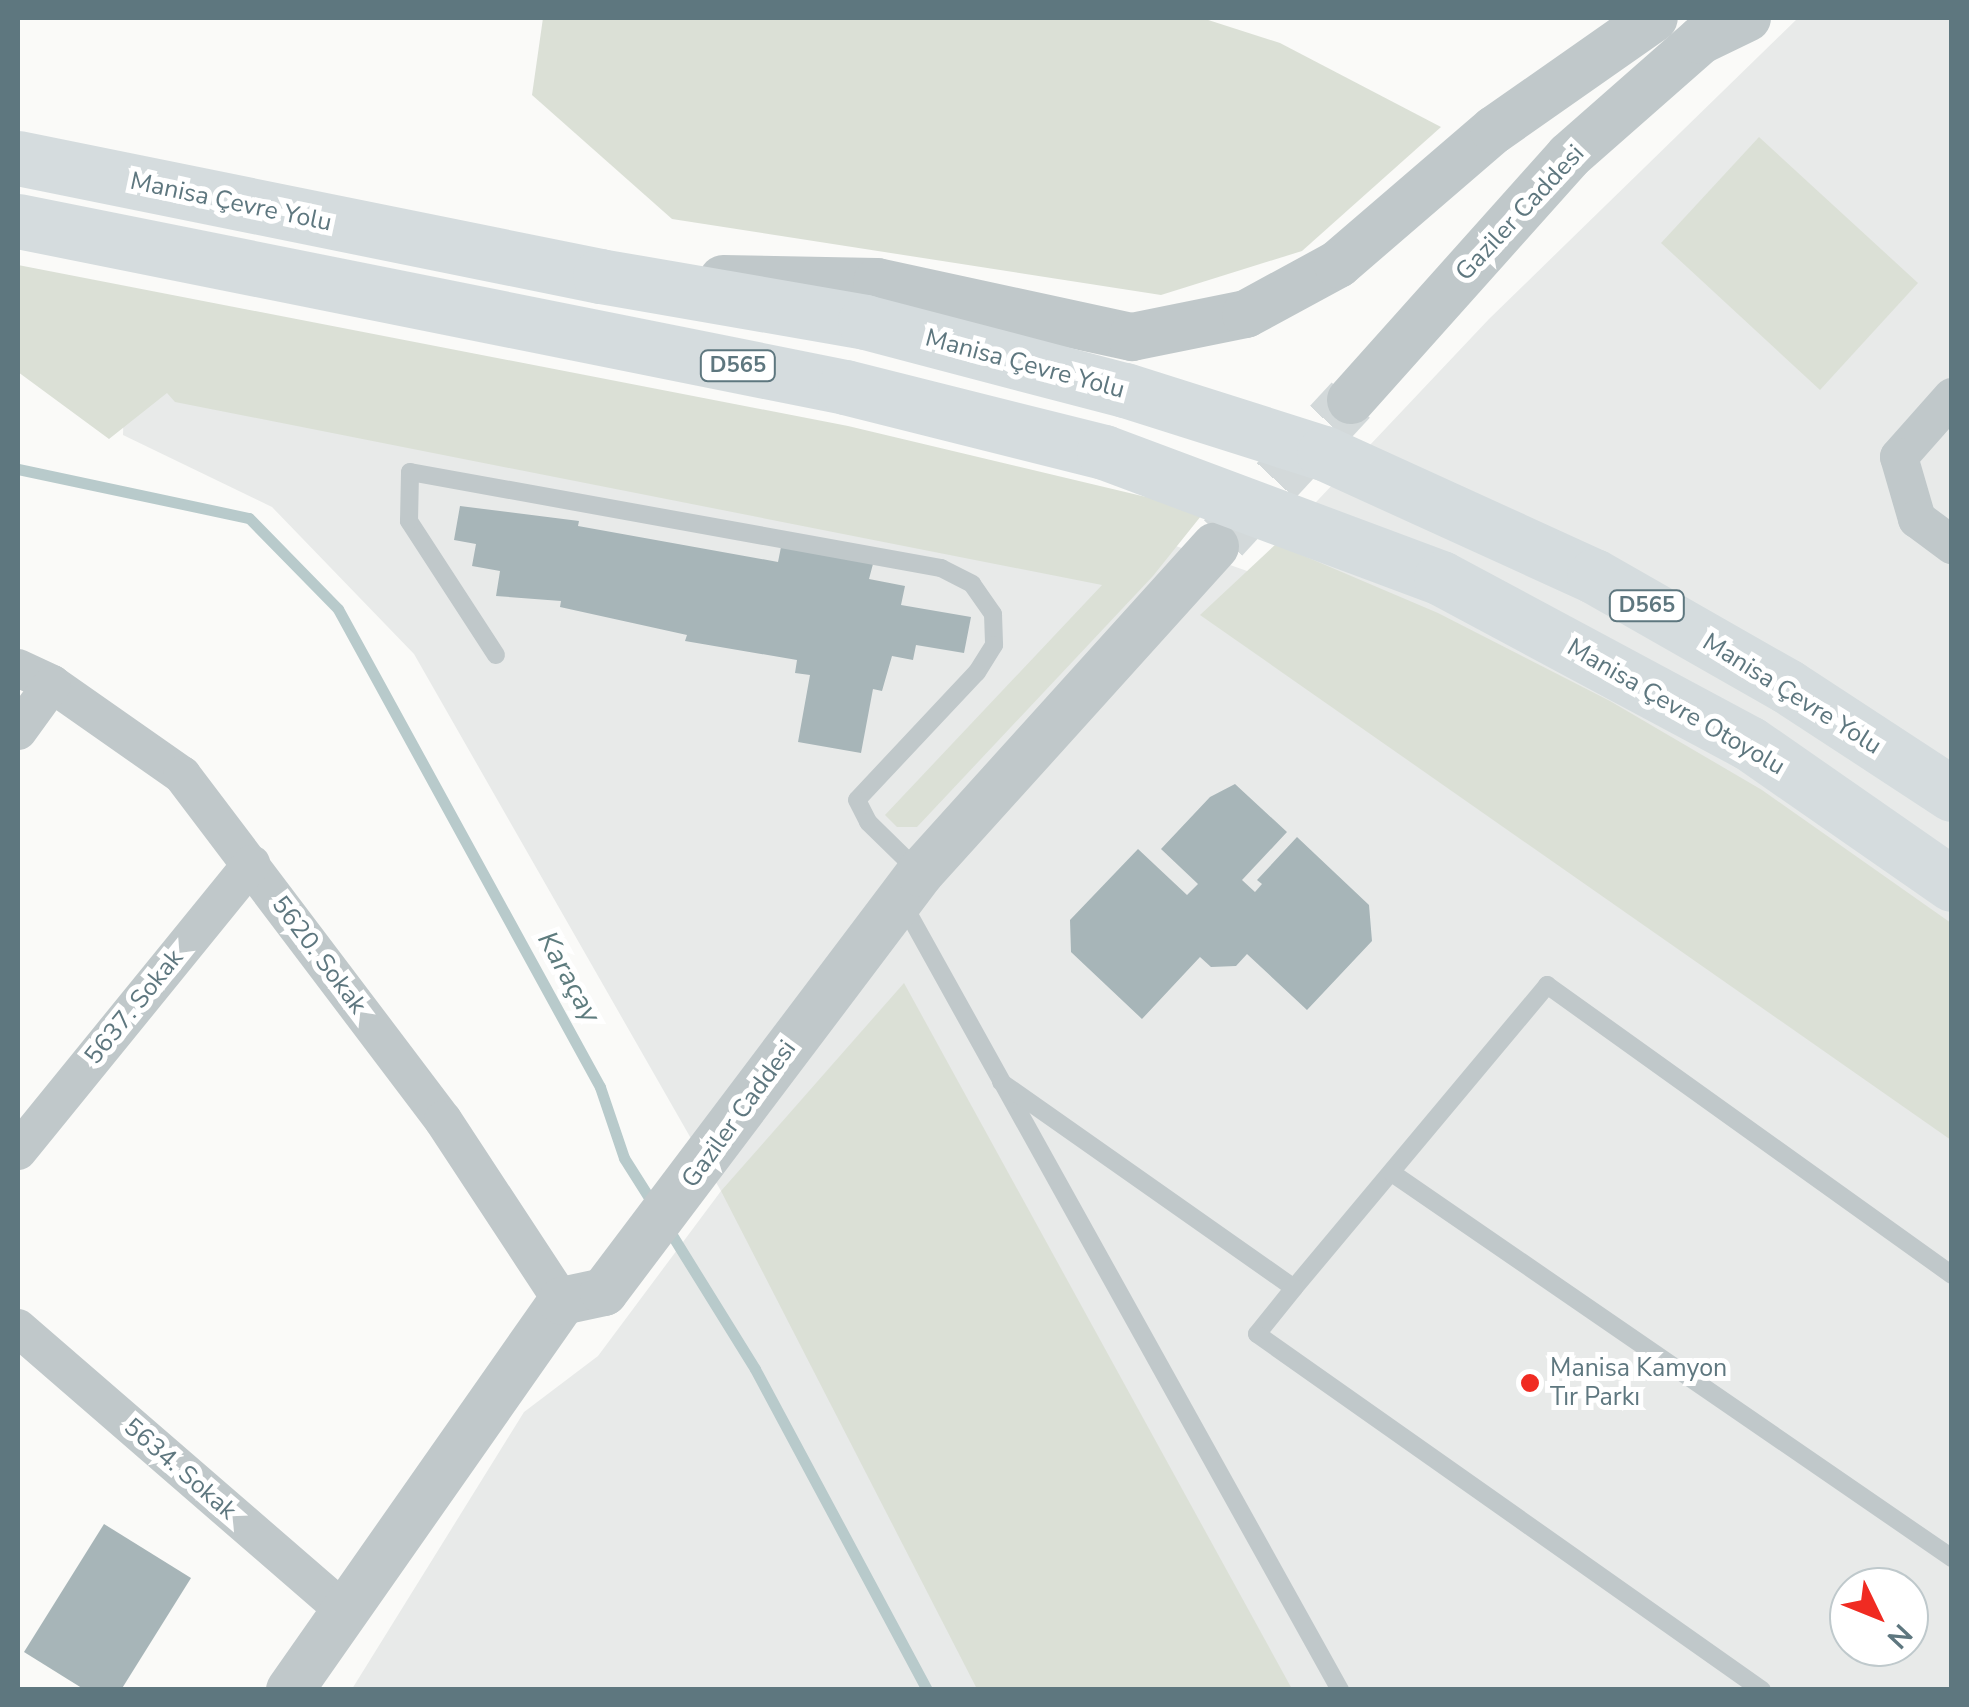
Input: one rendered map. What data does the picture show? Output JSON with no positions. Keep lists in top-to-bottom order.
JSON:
{
  "streets": {
    "highway": ["Manisa Çevre Yolu", "D565", "Manisa Çevre Otoyolu"],
    "street": [
      "Gaziler Caddesi",
      "5620. Sokak",
      "5637. Sokak",
      "5634. Sokak"
    ]
  },
  "crossings": [
    ["Gaziler Caddesi", "5620. Sokak"],
    ["Gaziler Caddesi", "5634. Sokak"],
    ["5620. Sokak", "5637. Sokak"]
  ],
  "water": ["Karaçay"],
  "places": ["Manisa Kamyon Tır Parkı"],
  "north": "bottom right"
}
